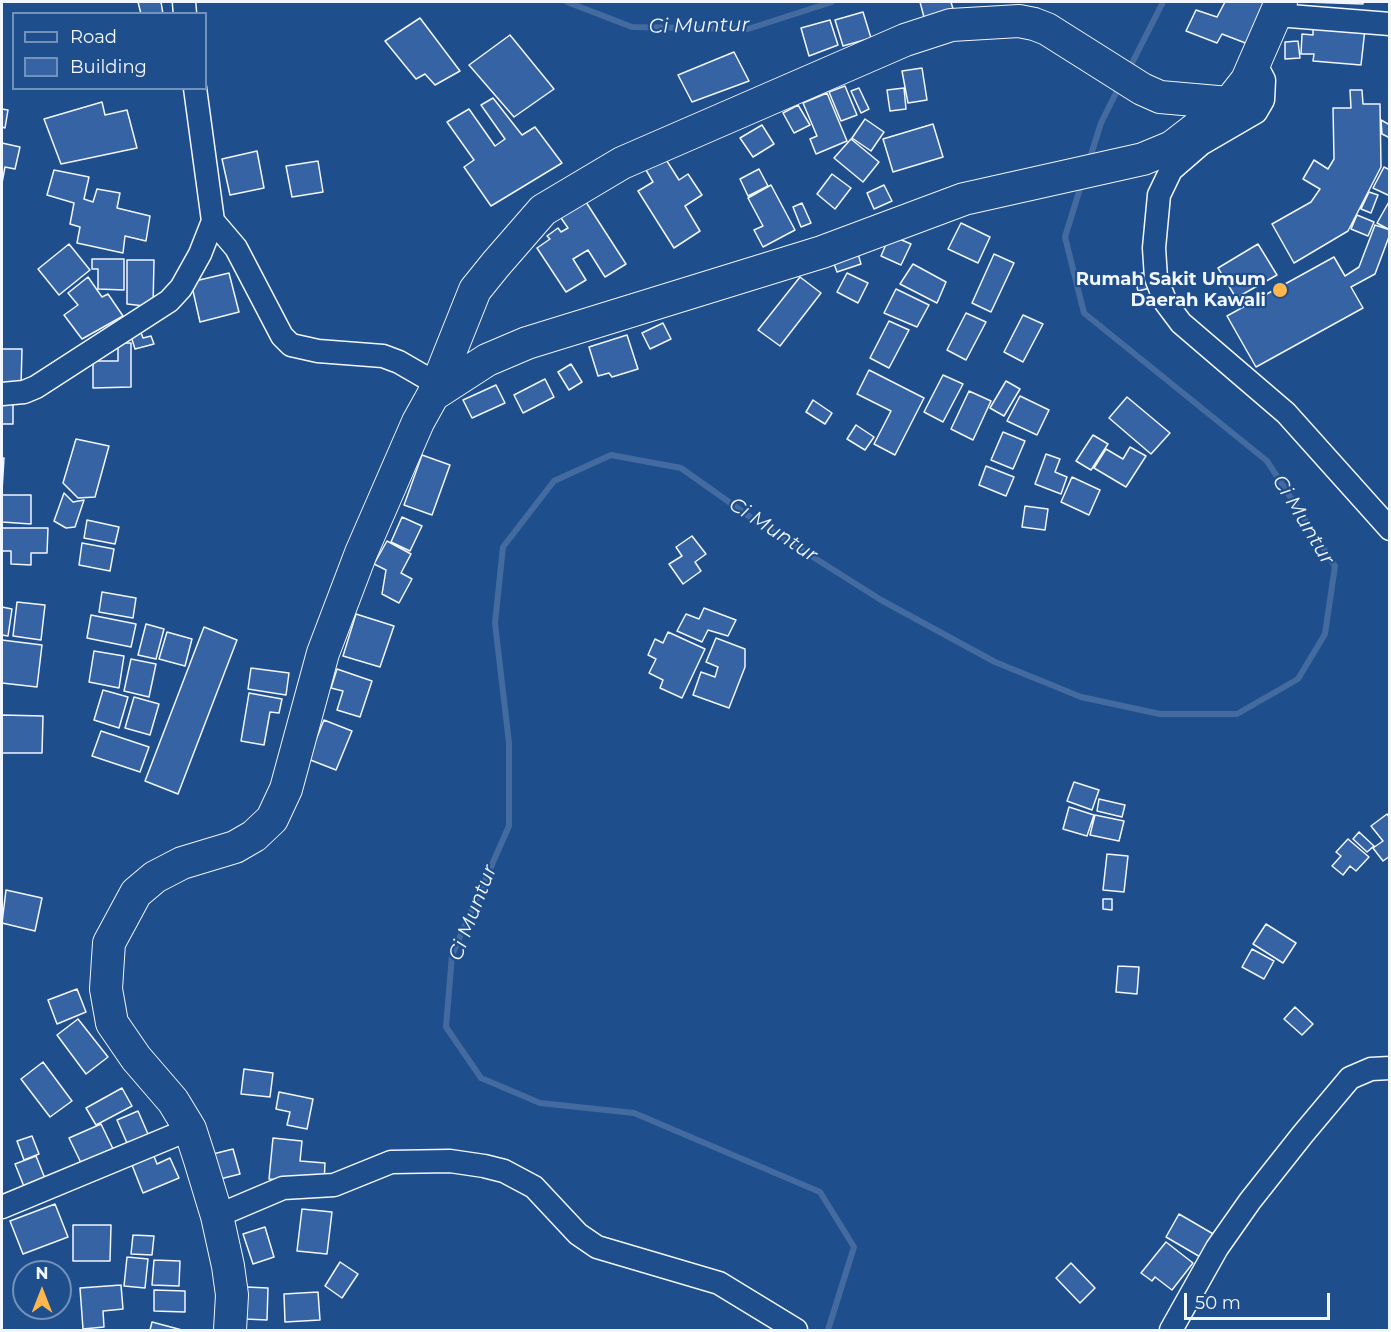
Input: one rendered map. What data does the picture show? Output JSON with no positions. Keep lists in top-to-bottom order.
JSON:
{
  "water": ["Ci Muntur"],
  "places": ["Rumah Sakit Umum Daerah Kawali"],
  "legend": ["Road", "Building"],
  "scale_bar": "50 m",
  "north": "top"
}
